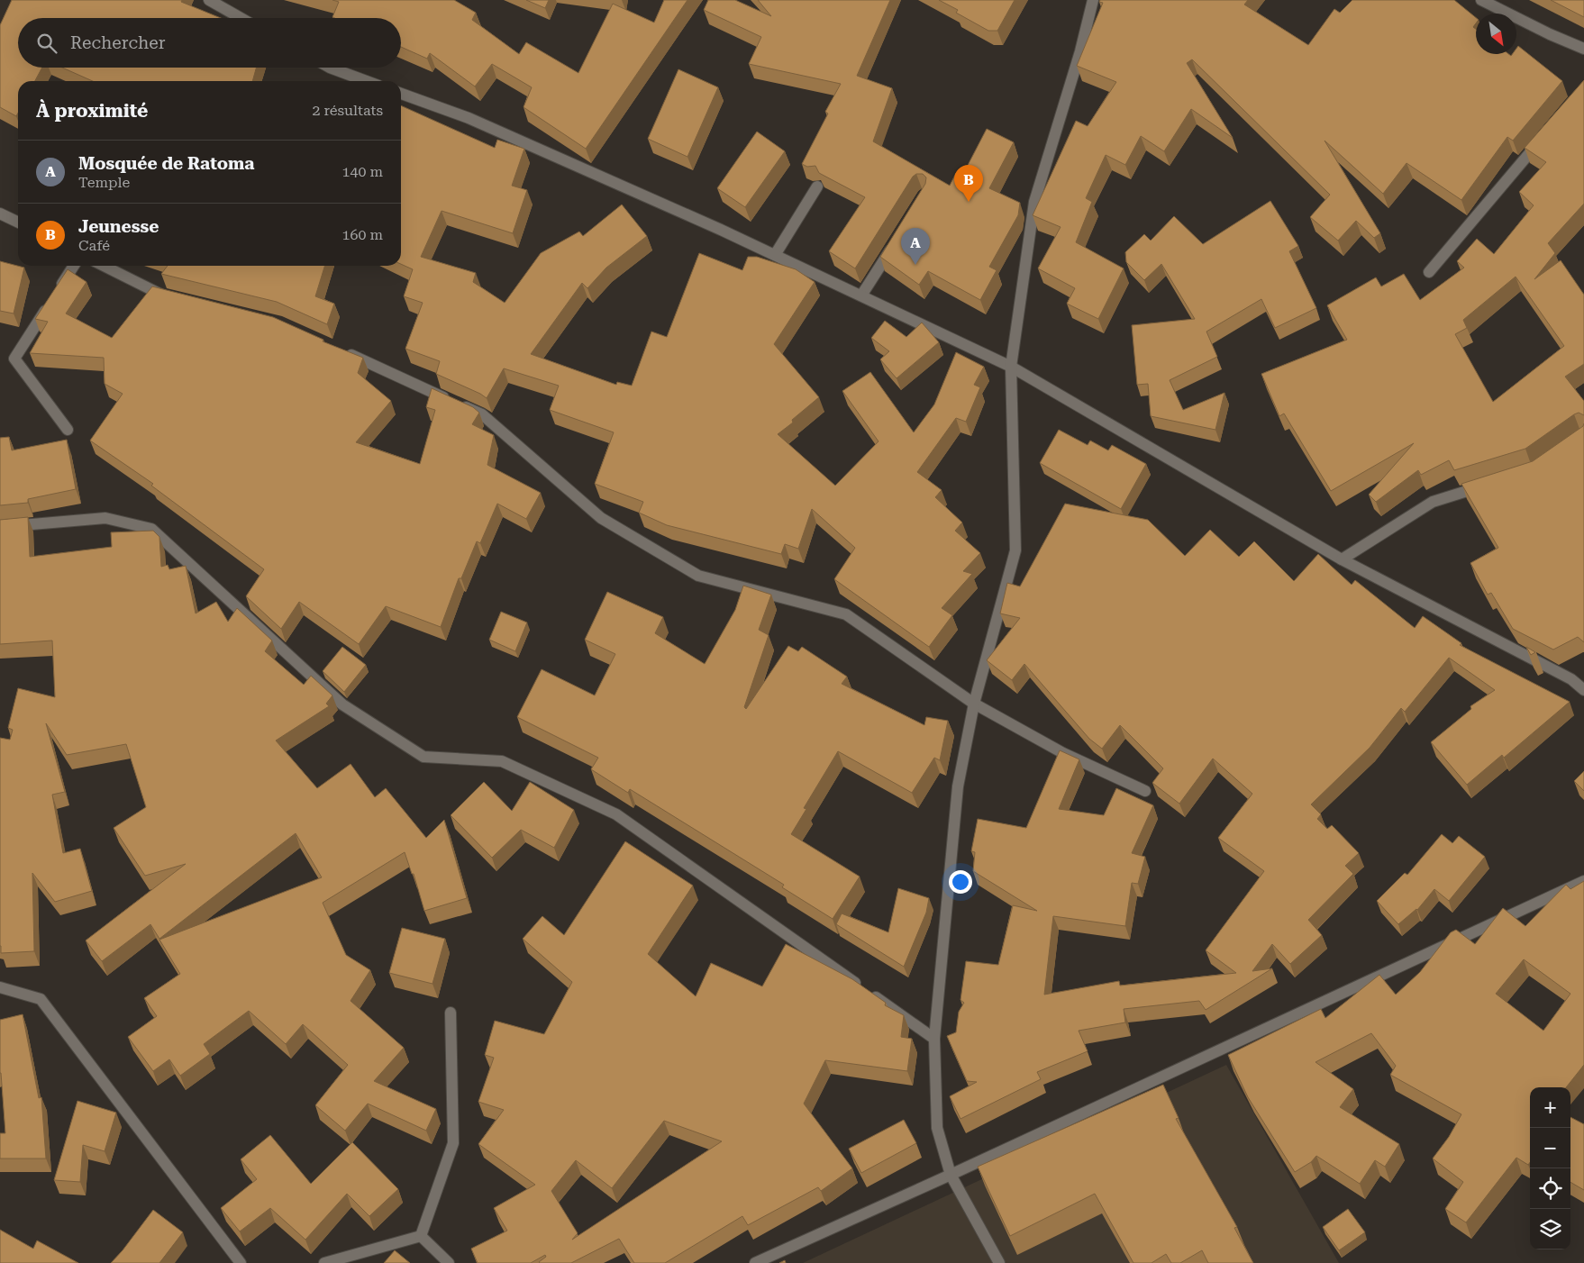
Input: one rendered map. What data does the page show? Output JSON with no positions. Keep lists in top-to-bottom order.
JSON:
{
  "north": "bottom right",
  "page": {
    "search": "Rechercher",
    "heading": ["À proximité", "2 résultats"],
    "list": [
      {
        "mark": "A",
        "name": "Mosquée de Ratoma",
        "note": "Temple",
        "value": "140 m"
      },
      {
        "mark": "B",
        "name": "Jeunesse",
        "note": "Café",
        "value": "160 m"
      }
    ],
    "pins": ["B", "A"],
    "map_buttons": ["+", "−"]
  }
}
